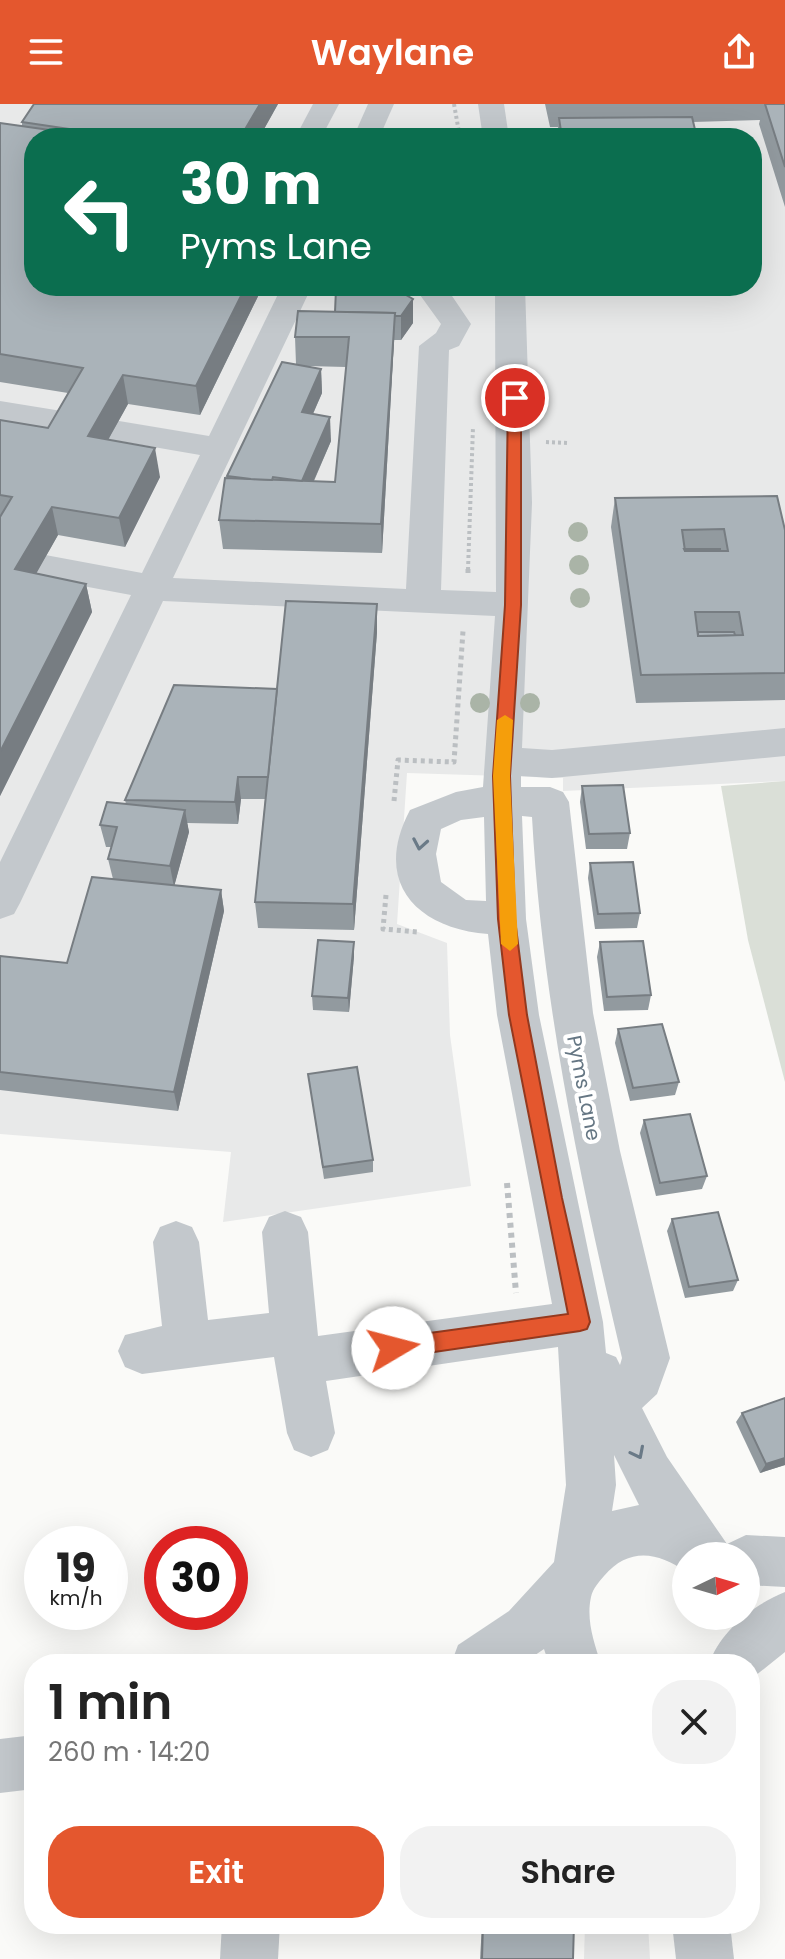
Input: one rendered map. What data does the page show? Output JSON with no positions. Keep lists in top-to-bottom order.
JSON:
{
  "streets": {
    "street": ["Pyms Lane"]
  },
  "north": "right",
  "page": {
    "header": "Waylane",
    "turn": ["30 m", "Pyms Lane"],
    "speed": "19 km/h",
    "limit": "30",
    "heading": ["1 min", "260 m · 14:20"],
    "buttons": ["Exit", "Share"]
  }
}
